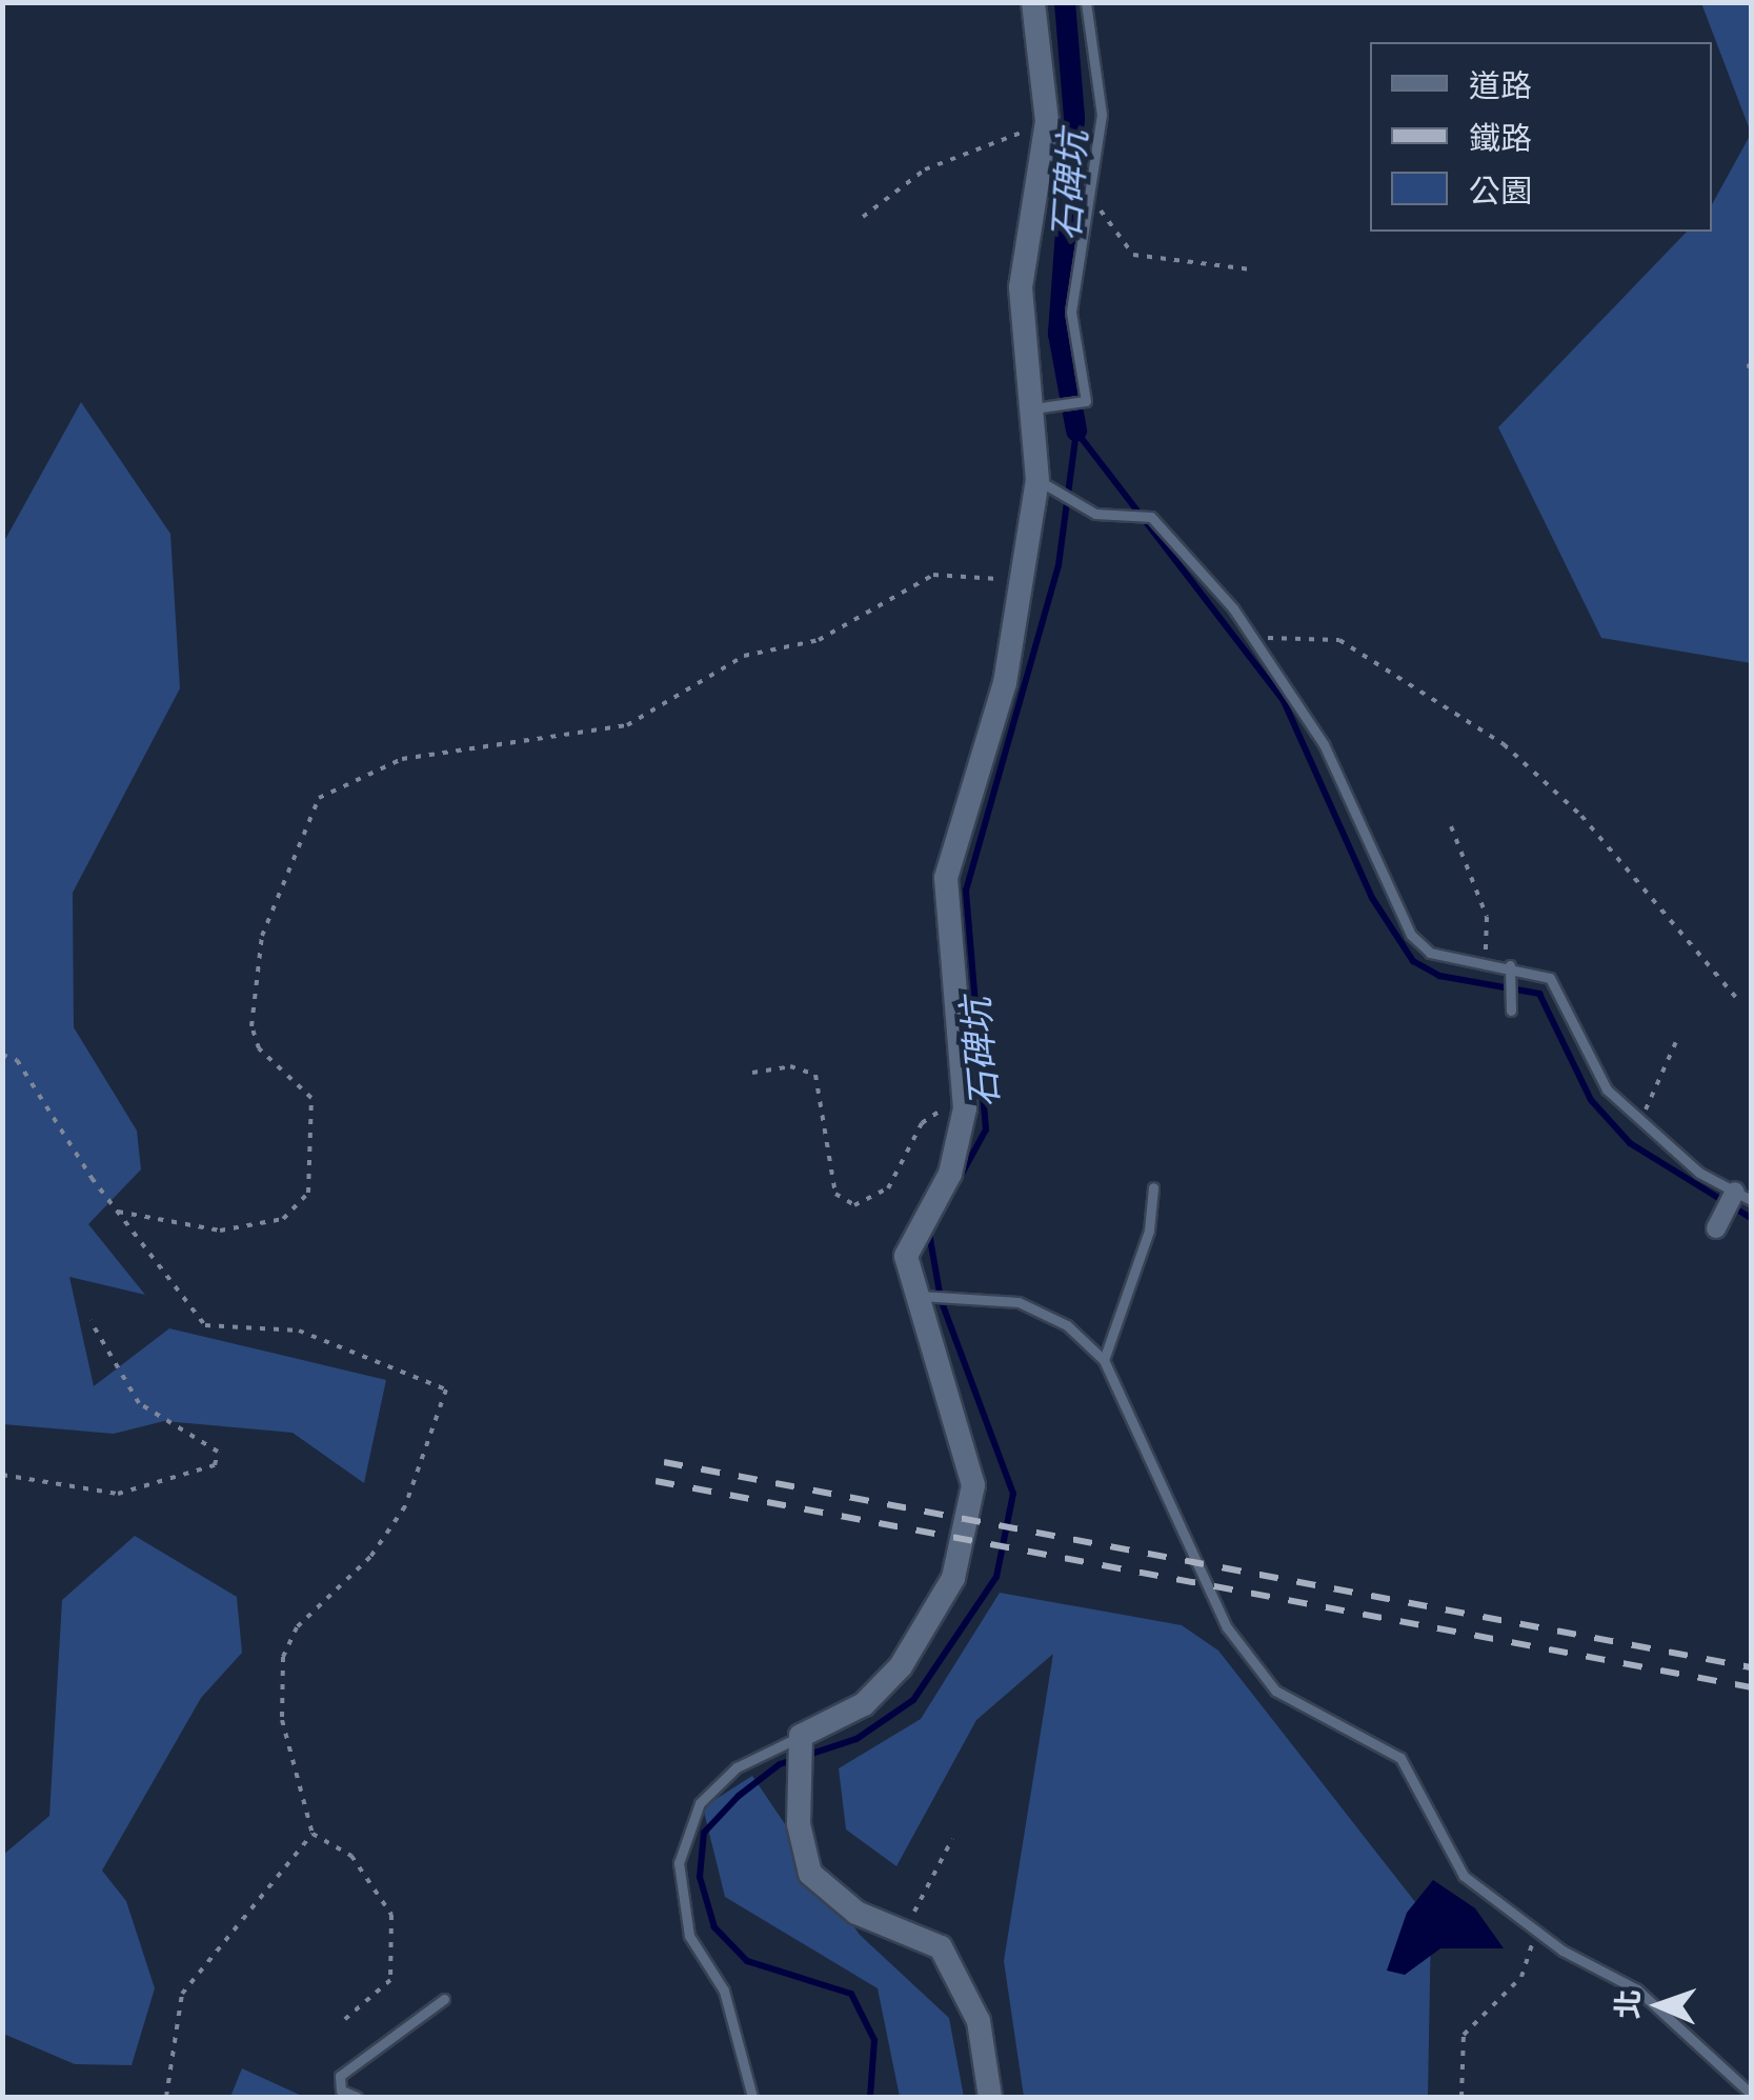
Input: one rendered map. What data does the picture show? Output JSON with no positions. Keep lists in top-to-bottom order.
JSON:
{
  "water": ["石碑坑"],
  "legend": ["道路", "鐵路", "公園"],
  "north": "left"
}
